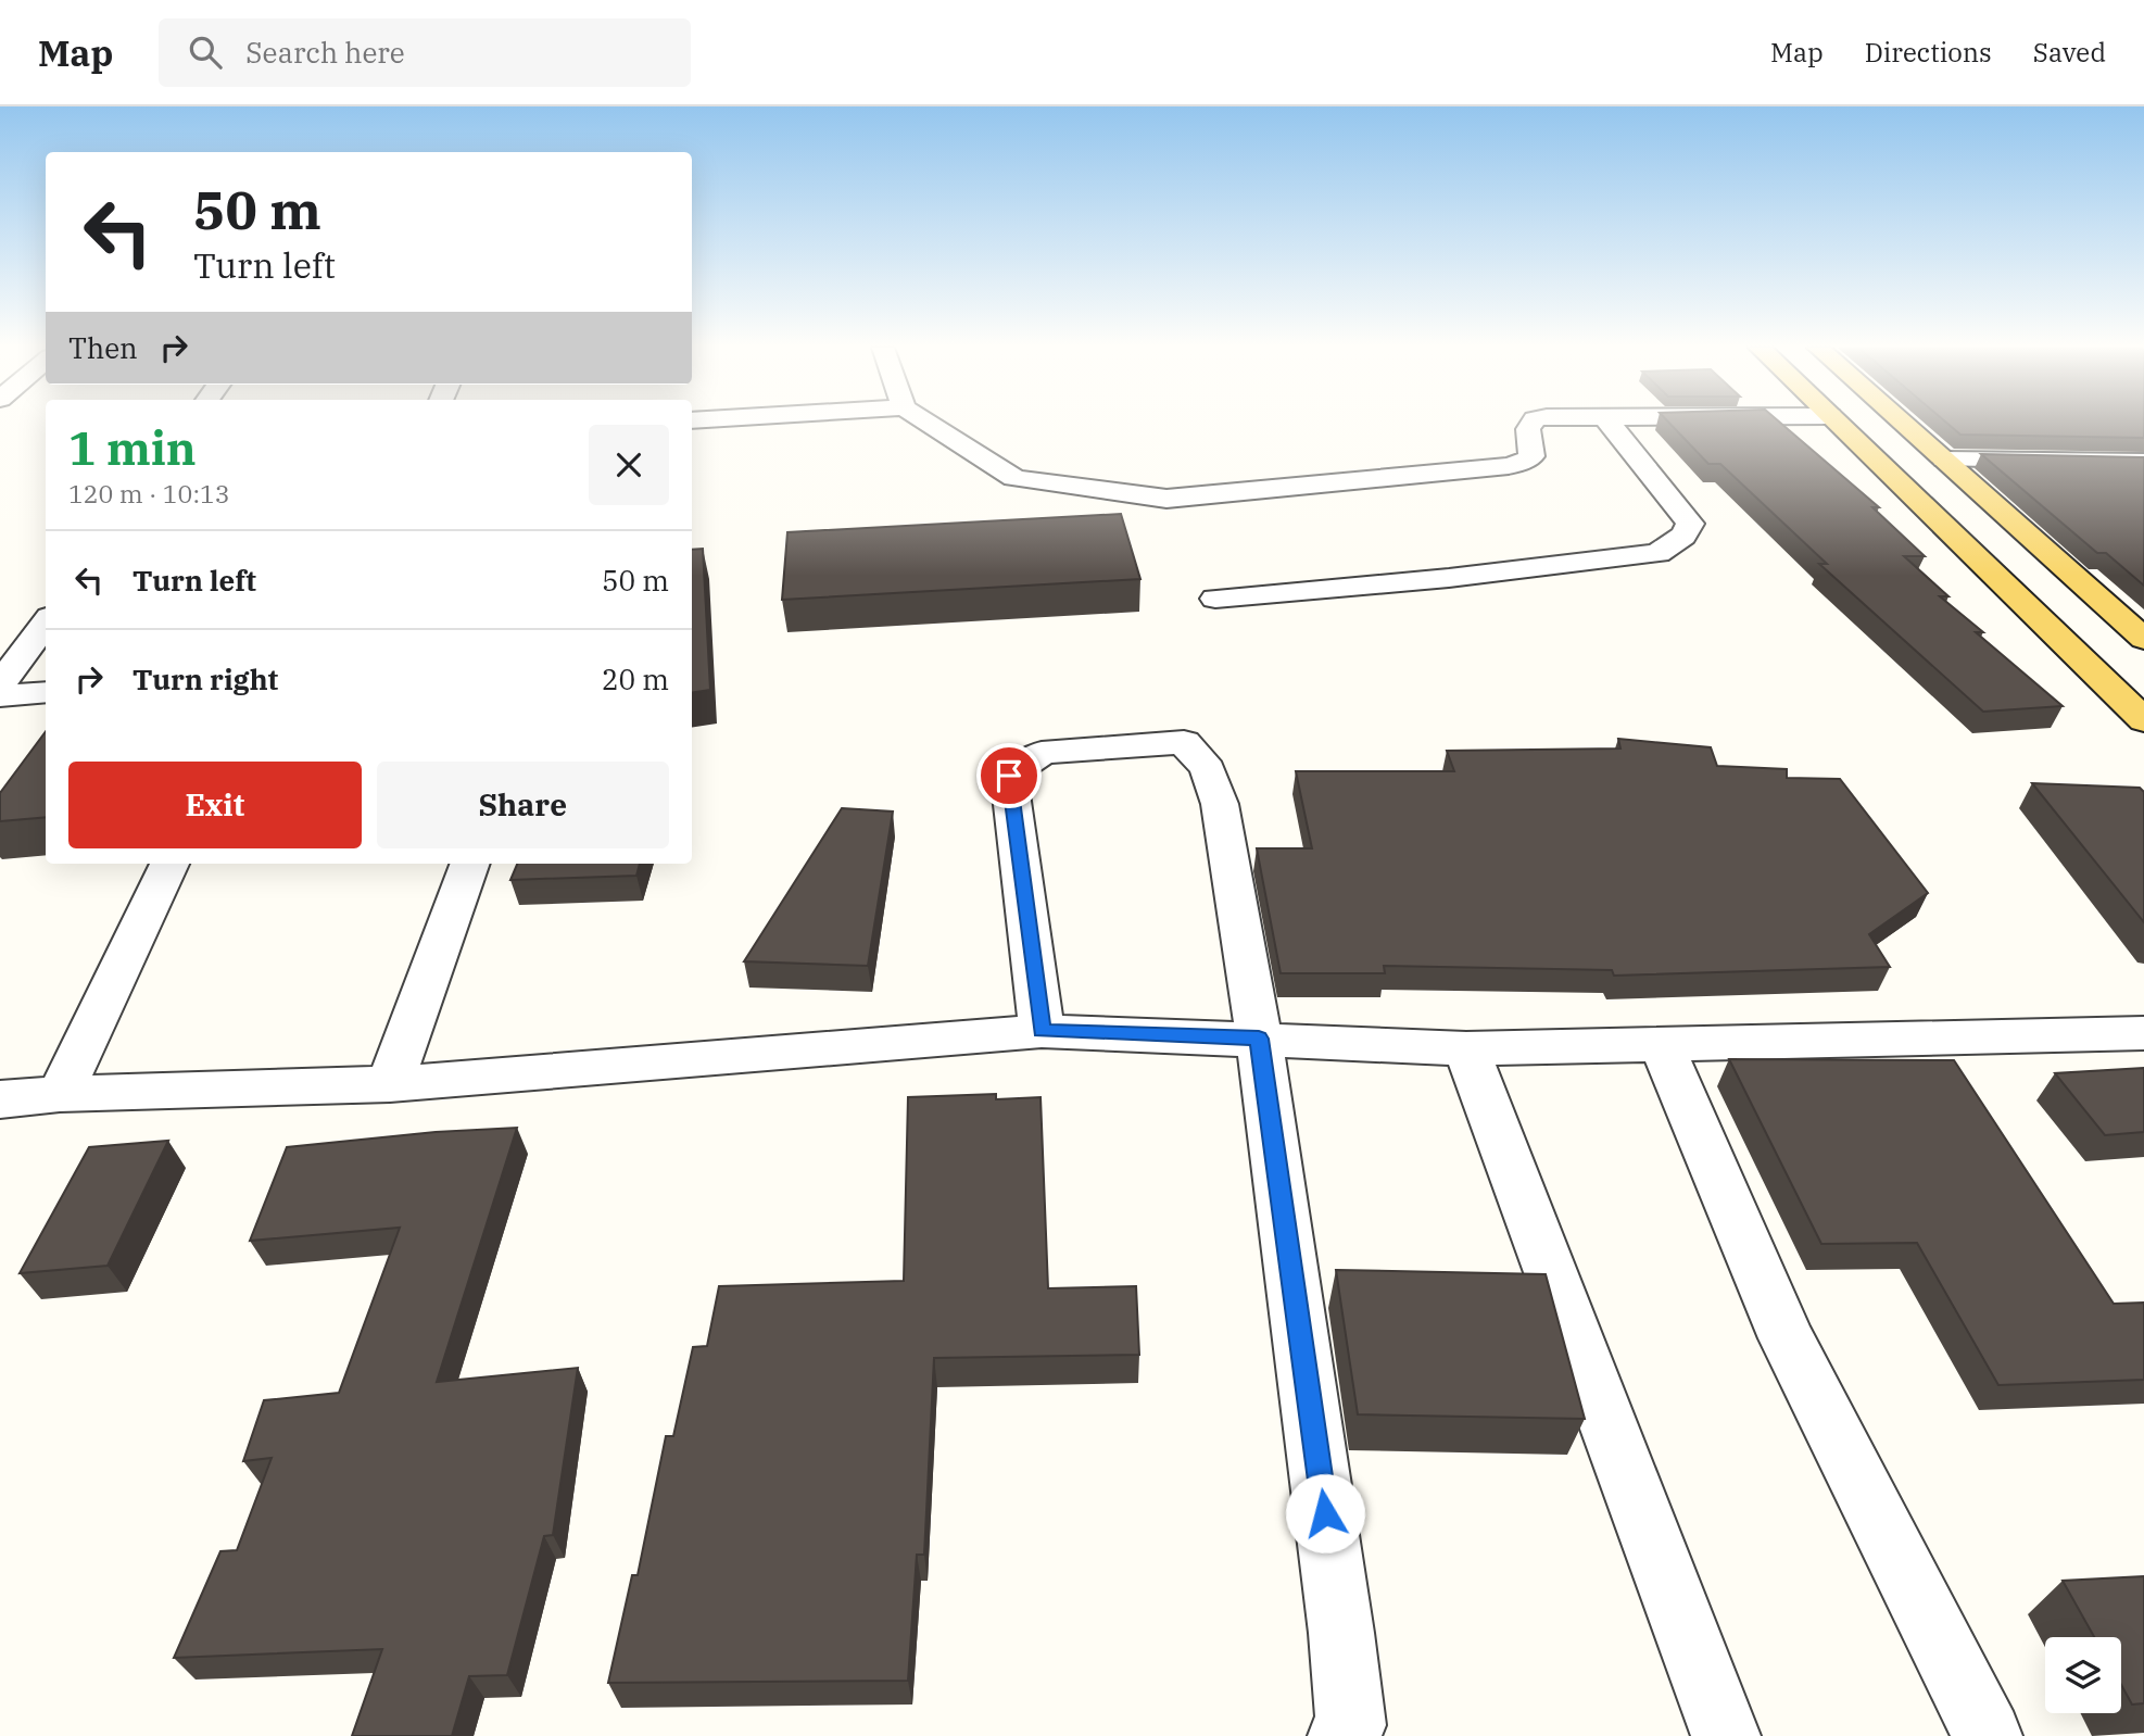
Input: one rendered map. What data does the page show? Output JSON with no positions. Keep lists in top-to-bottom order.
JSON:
{
  "page": {
    "header": "Map",
    "search": "Search here",
    "nav": ["Map", "Directions", "Saved"],
    "turn": ["50 m", "Turn left"],
    "then": "Then",
    "heading": ["1 min", "120 m · 10:13"],
    "list": [
      {
        "name": "Turn left",
        "value": "50 m"
      },
      {
        "name": "Turn right",
        "value": "20 m"
      }
    ],
    "buttons": ["Exit", "Share"]
  }
}
